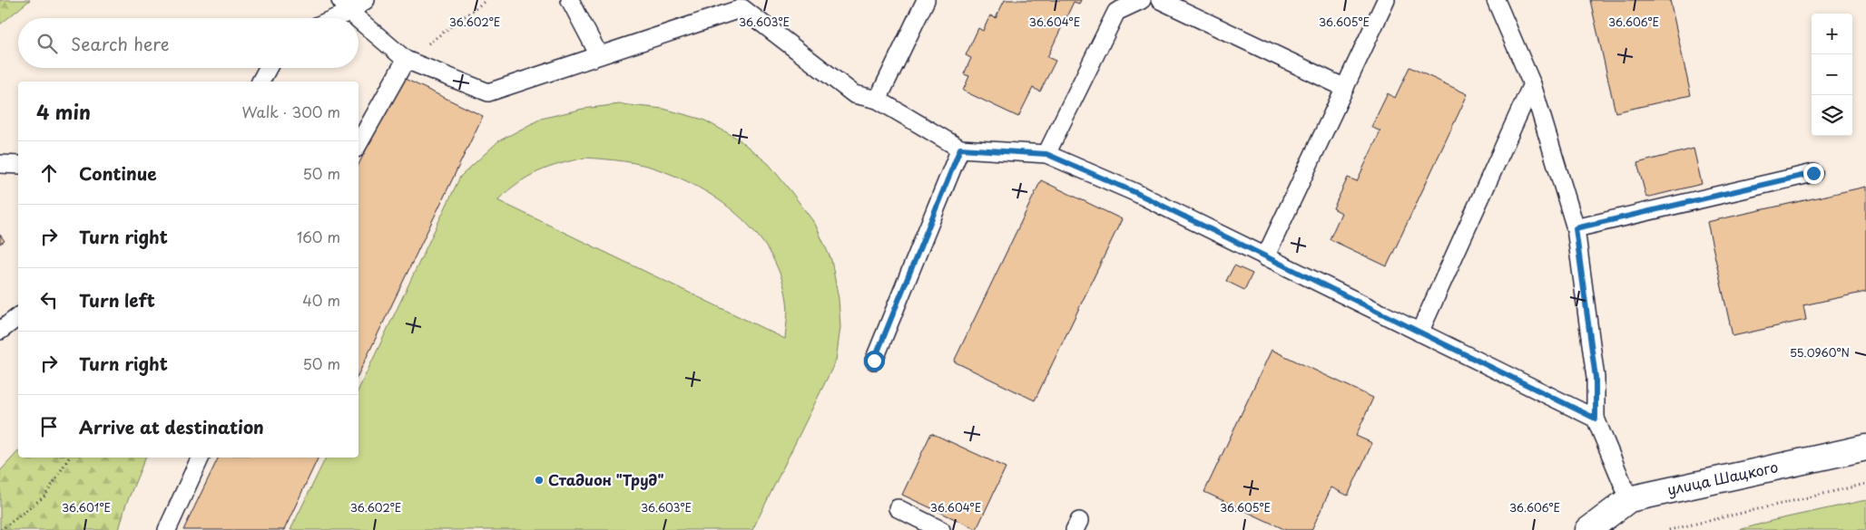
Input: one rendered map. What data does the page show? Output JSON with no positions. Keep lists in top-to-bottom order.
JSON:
{
  "streets": {
    "street": ["улица Шацкого"]
  },
  "places": ["Стадион \"Труд\""],
  "page": {
    "map_buttons": ["+", "−"],
    "search": "Search here",
    "heading": ["4 min", "Walk · 300 m"],
    "list": [
      ["Continue", "50 m"],
      ["Turn right", "160 m"],
      ["Turn left", "40 m"],
      ["Turn right", "50 m"],
      "Arrive at destination"
    ]
  },
  "coordinates": [
    "36.602°E",
    "36.603°E",
    "36.604°E",
    "36.605°E",
    "36.606°E",
    "55.0960°N",
    "36.601°E"
  ]
}
